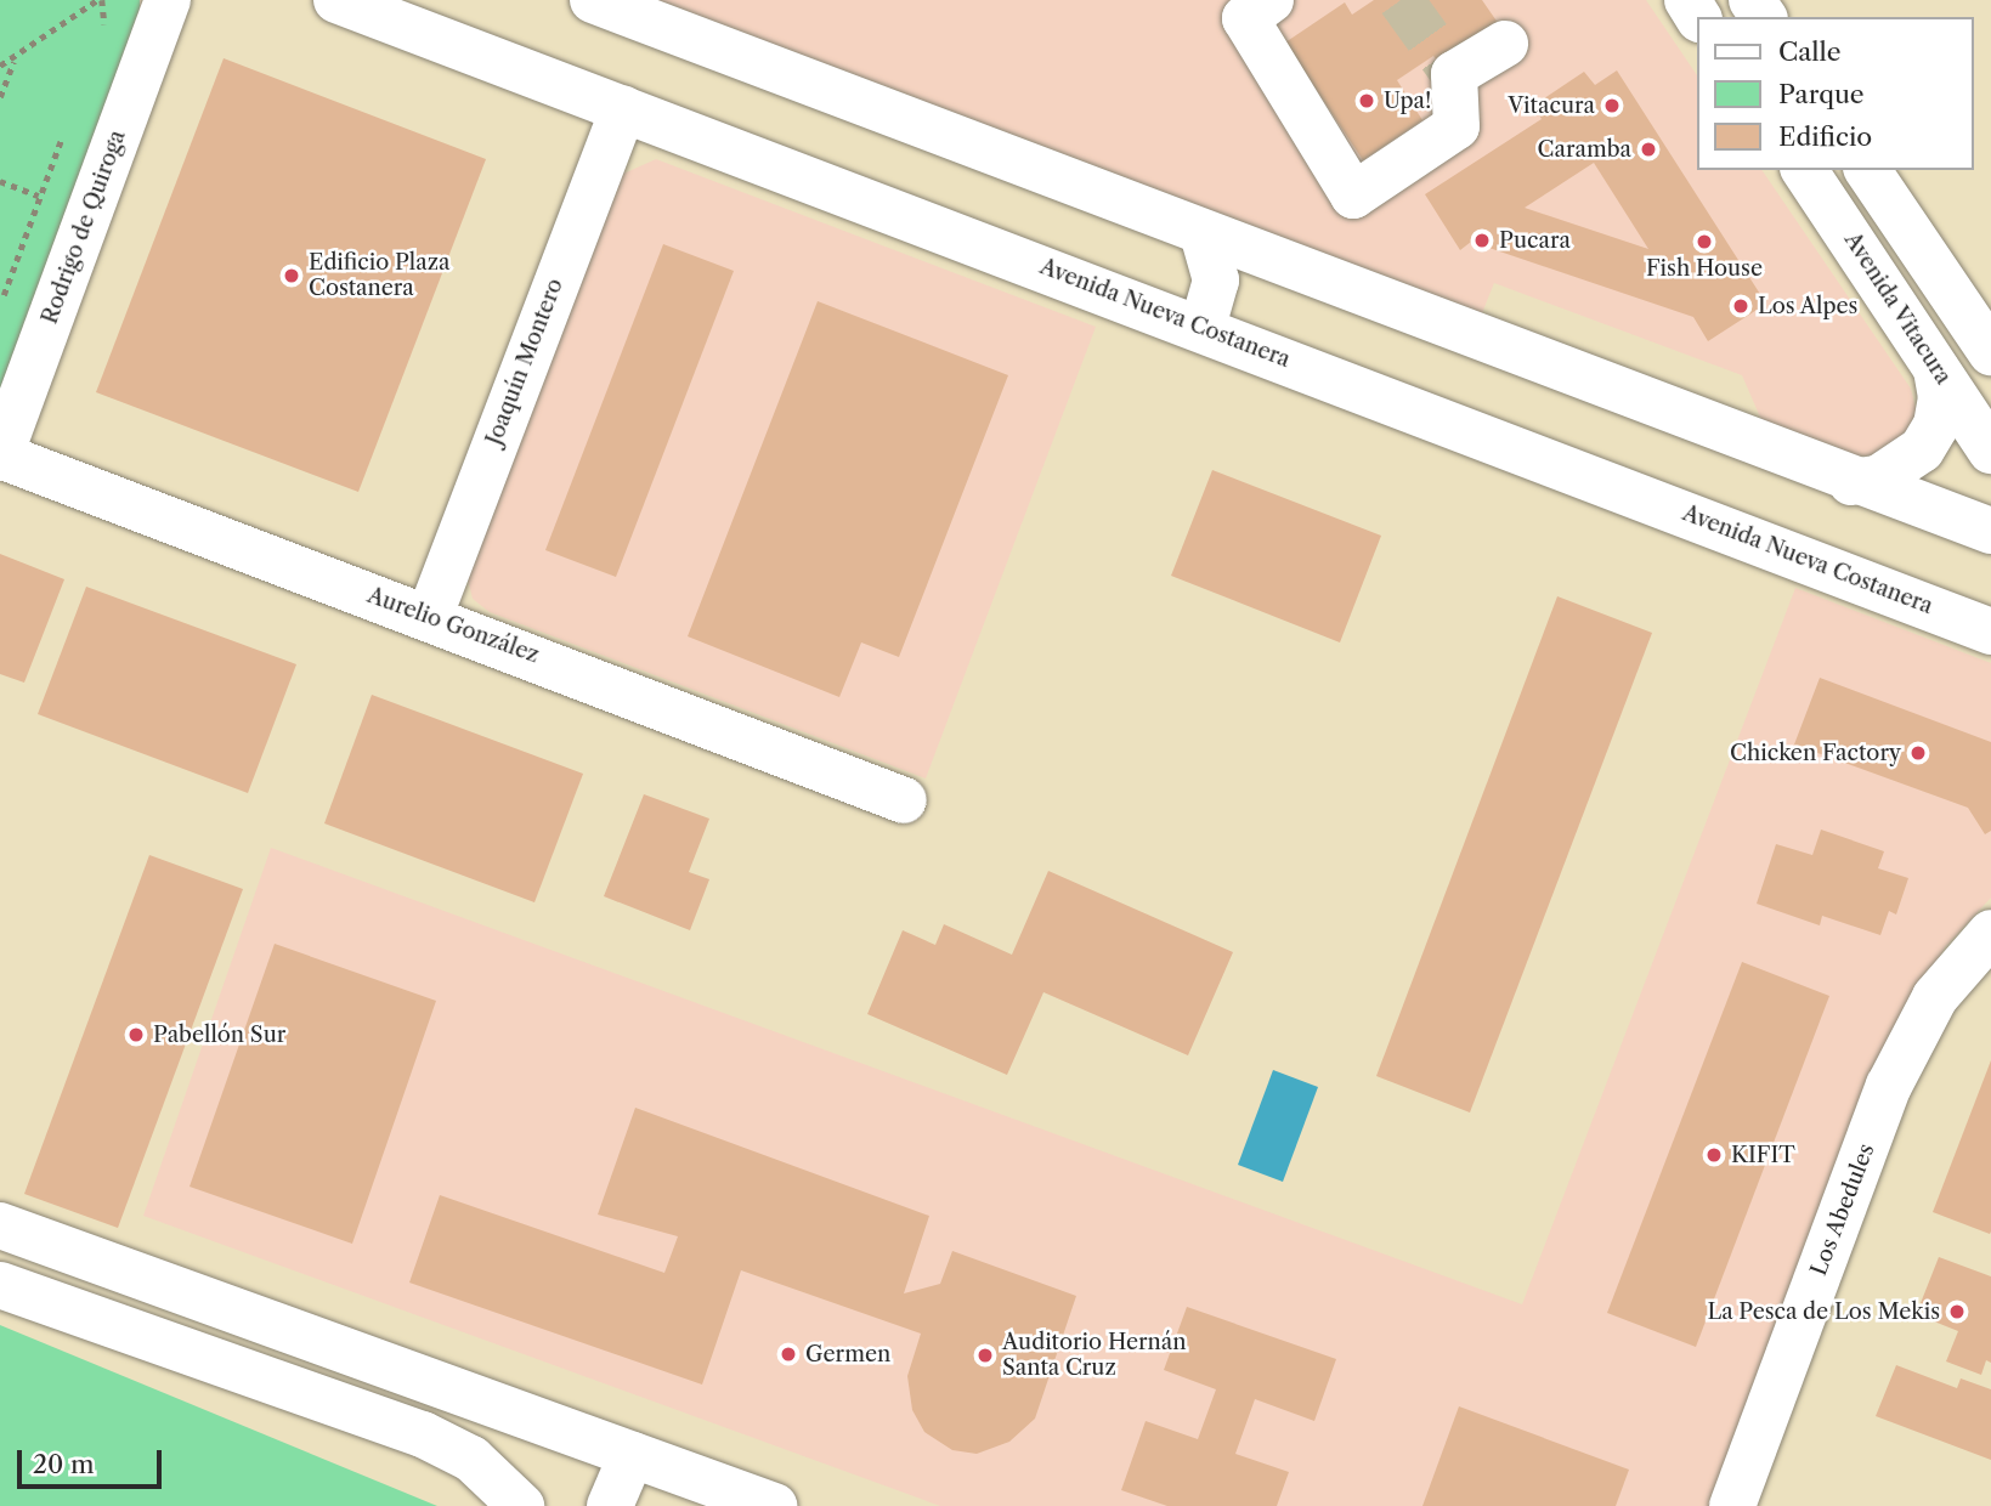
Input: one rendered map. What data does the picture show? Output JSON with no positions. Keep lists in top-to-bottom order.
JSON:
{
  "streets": {
    "main road": [
      "Rodrigo de Quiroga",
      "Avenida Vitacura",
      "Avenida Nueva Costanera",
      "Joaquín Montero",
      "Aurelio González",
      "Los Abedules"
    ]
  },
  "crossings": [
    ["Rodrigo de Quiroga", "Aurelio González"],
    ["Avenida Nueva Costanera", "Joaquín Montero"],
    ["Joaquín Montero", "Aurelio González"]
  ],
  "places": [
    "Upa!",
    "Vitacura",
    "Caramba",
    "Pucara",
    "Fish House",
    "Edificio Plaza Costanera",
    "Los Alpes",
    "Chicken Factory",
    "Pabellón Sur",
    "KIFIT",
    "La Pesca de Los Mekis",
    "Germen",
    "Auditorio Hernán Santa Cruz"
  ],
  "legend": ["Calle", "Parque", "Edificio"],
  "scale_bar": "20 m"
}
